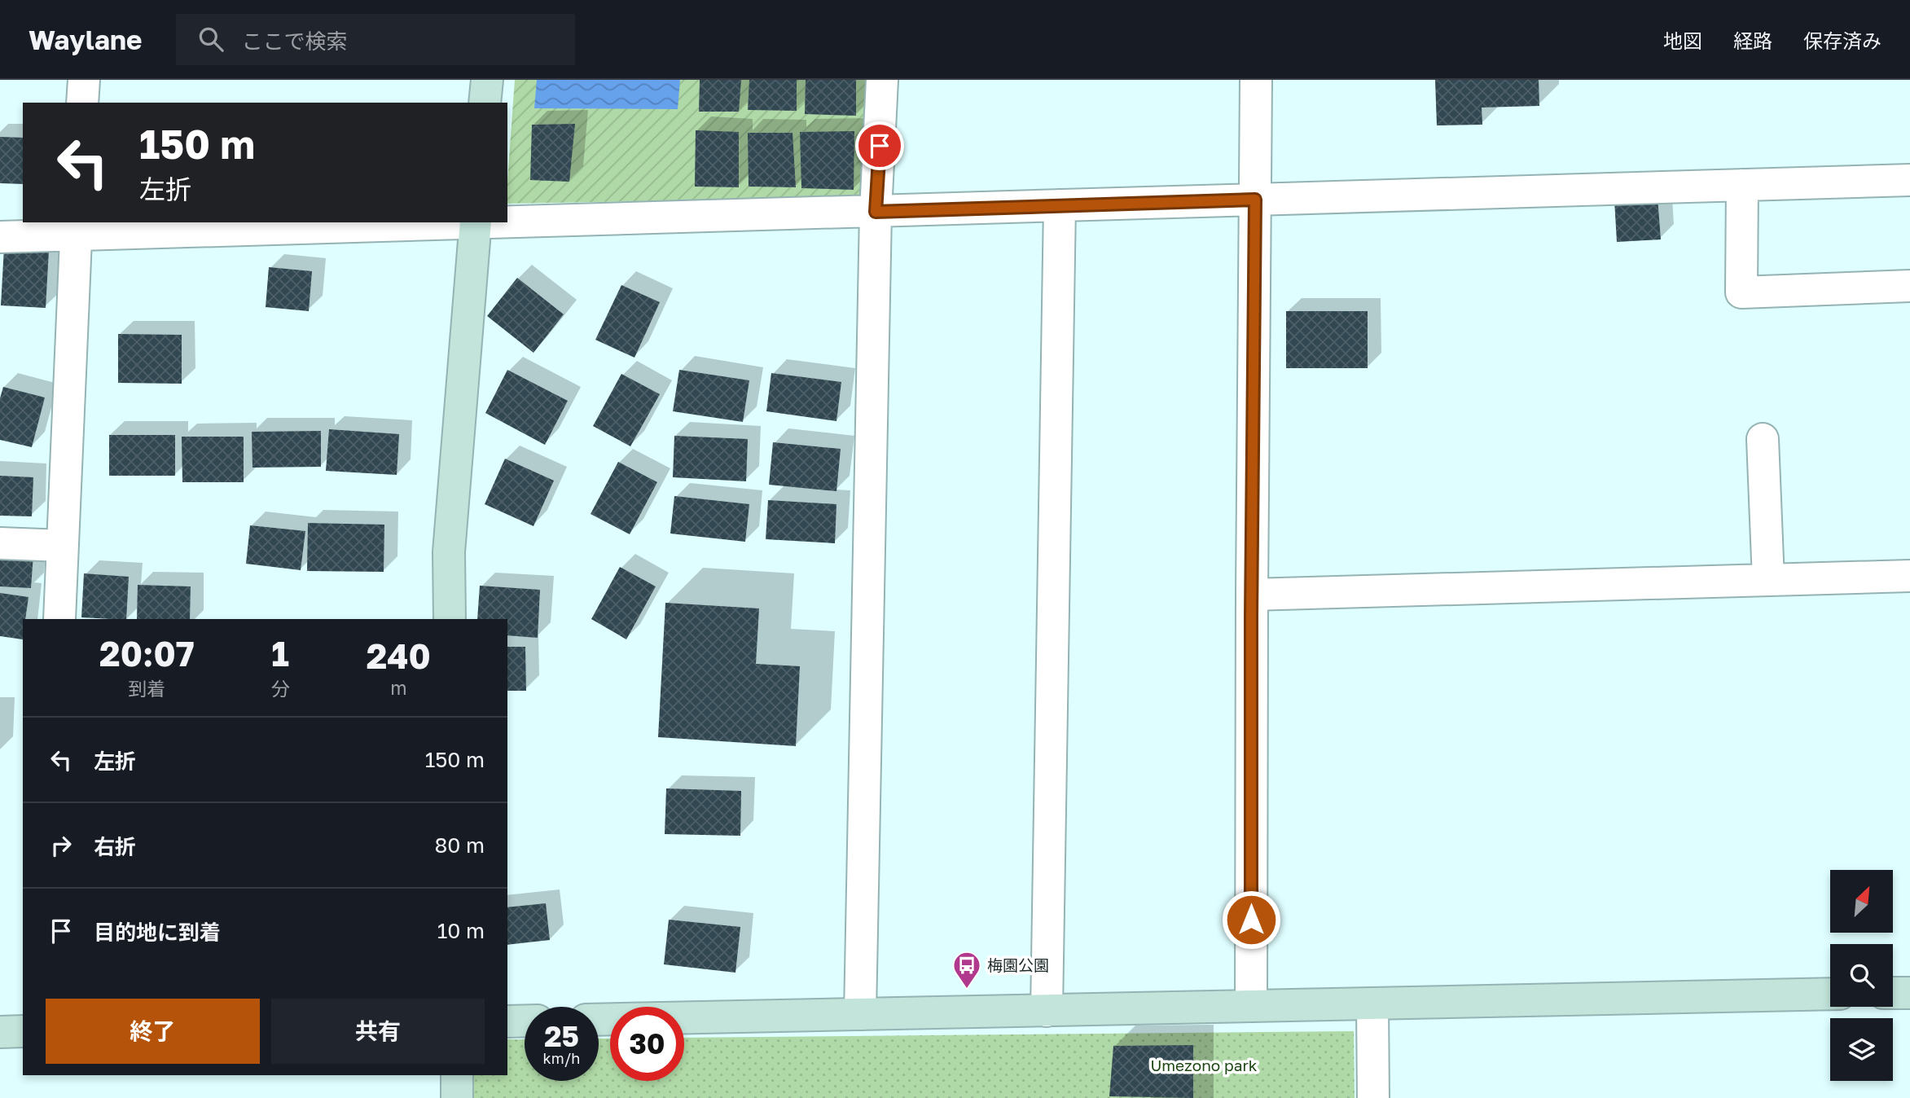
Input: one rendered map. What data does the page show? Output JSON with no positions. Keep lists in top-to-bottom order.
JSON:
{
  "parks": ["Umezono park"],
  "places": {
    "bus stop": ["梅園公園"]
  },
  "north": "top right",
  "page": {
    "header": "Waylane",
    "search": "ここで検索",
    "nav": ["地図", "経路", "保存済み"],
    "turn": ["150 m", "左折"],
    "eta": [
      "20:07",
      "到着",
      "1",
      "分",
      "240",
      "m"
    ],
    "list": [
      {
        "name": "左折",
        "value": "150 m"
      },
      {
        "name": "右折",
        "value": "80 m"
      },
      {
        "name": "目的地に到着",
        "value": "10 m"
      }
    ],
    "buttons": ["終了", "共有"],
    "speed": "25 km/h",
    "limit": "30"
  }
}
